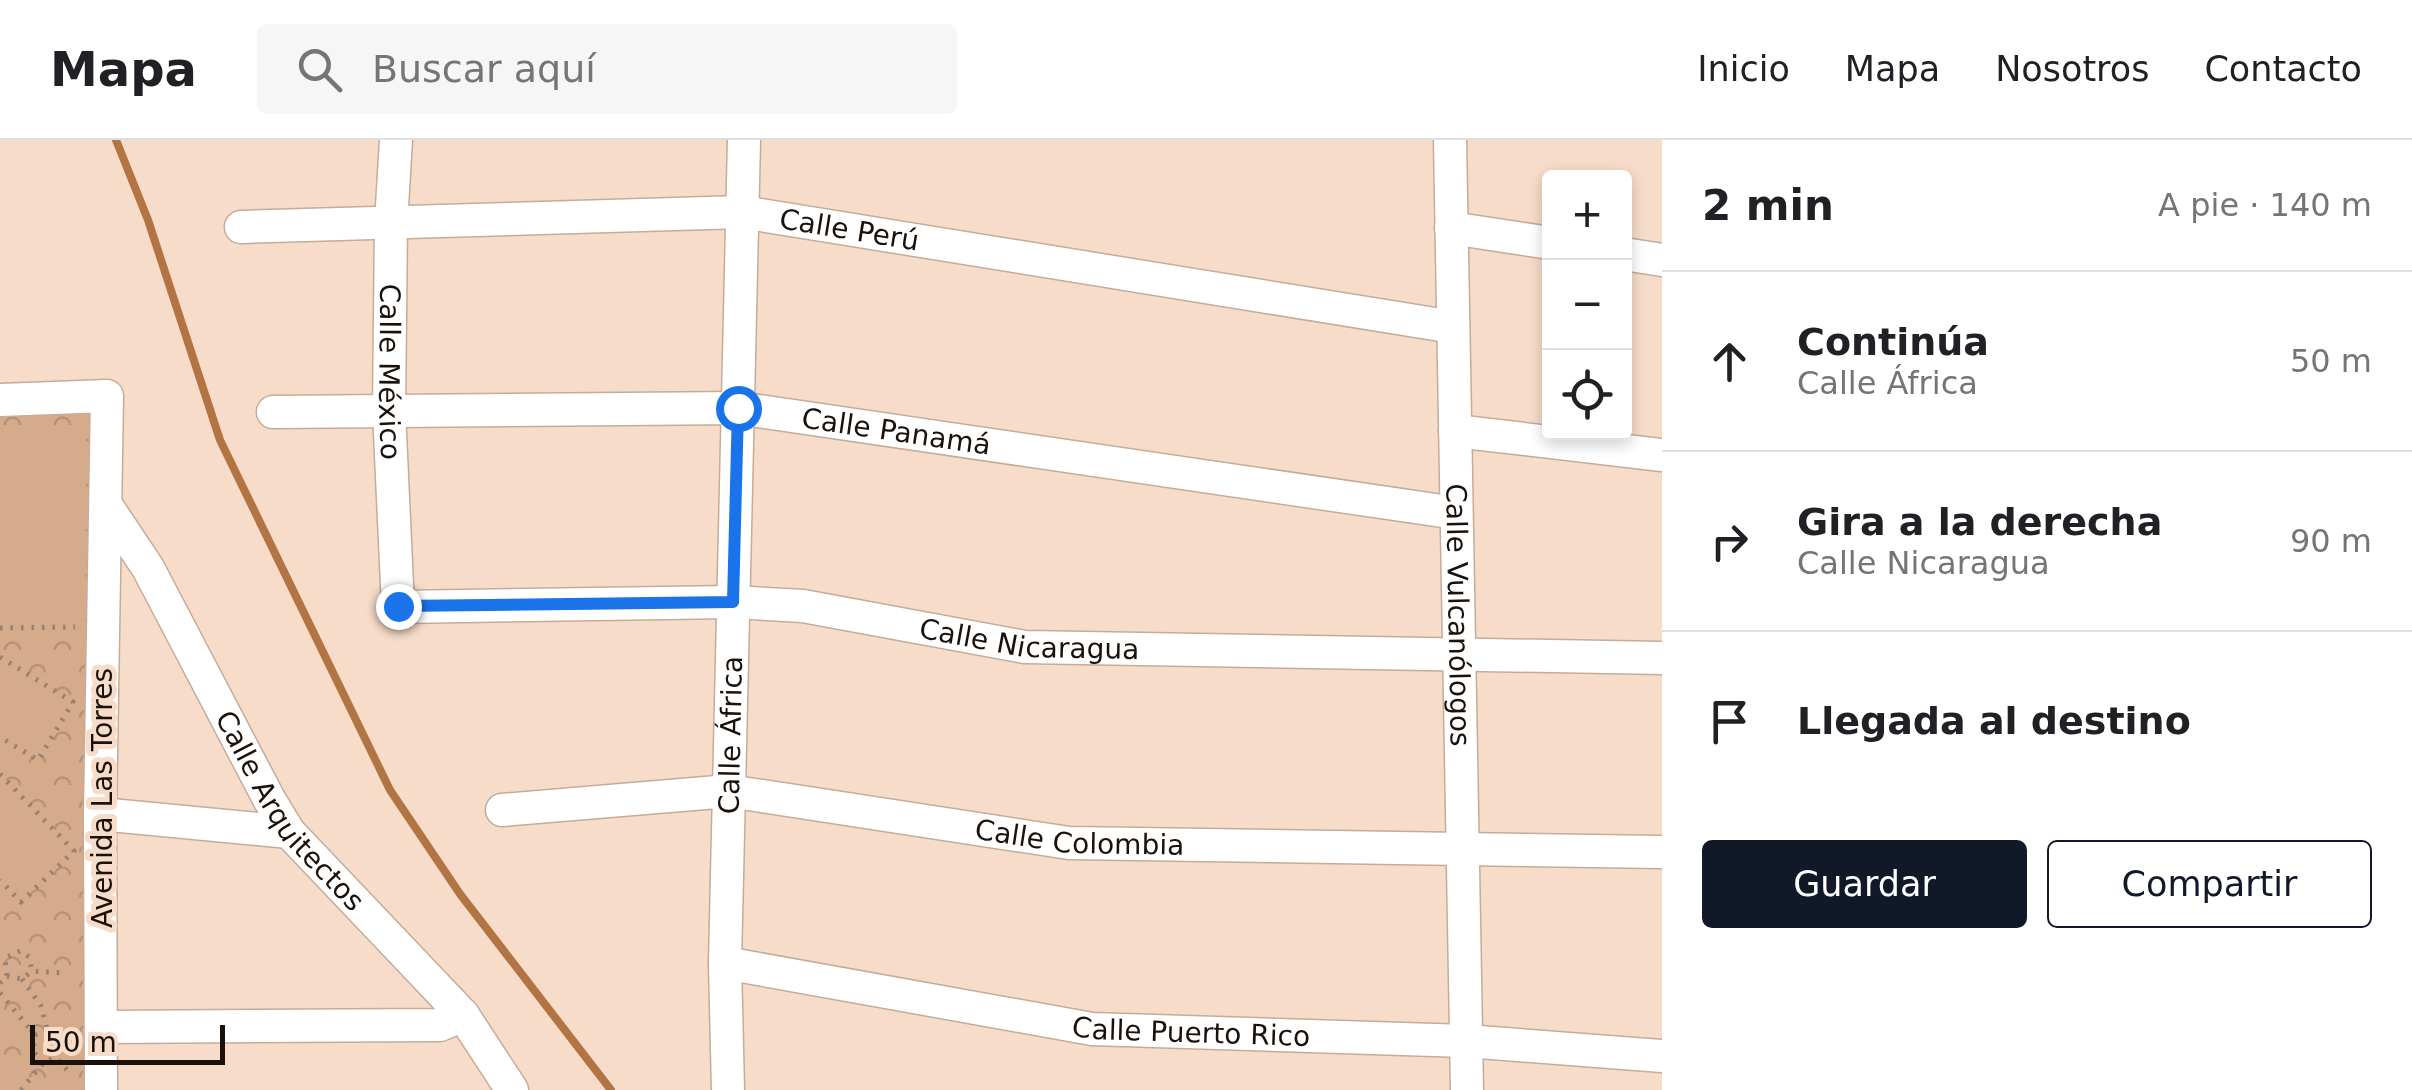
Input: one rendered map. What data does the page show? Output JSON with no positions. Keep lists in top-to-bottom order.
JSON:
{
  "streets": {
    "street": [
      "Calle Perú",
      "Calle México",
      "Calle Panamá",
      "Calle Vulcanólogos",
      "Calle Nicaragua",
      "Calle África",
      "Avenida Las Torres",
      "Calle Arquitectos",
      "Calle Colombia",
      "Calle Puerto Rico"
    ]
  },
  "crossings": [
    ["Calle Perú", "Calle México"],
    ["Calle Perú", "Calle Vulcanólogos"],
    ["Calle Perú", "Calle África"],
    ["Calle México", "Calle Panamá"],
    ["Calle México", "Calle Nicaragua"],
    ["Calle Panamá", "Calle Vulcanólogos"],
    ["Calle Panamá", "Calle África"],
    ["Calle Vulcanólogos", "Calle Nicaragua"],
    ["Calle Vulcanólogos", "Calle Colombia"],
    ["Calle Vulcanólogos", "Calle Puerto Rico"],
    ["Calle Nicaragua", "Calle África"],
    ["Calle África", "Calle Colombia"],
    ["Calle África", "Calle Puerto Rico"],
    ["Avenida Las Torres", "Calle Arquitectos"]
  ],
  "scale_bar": "50 m",
  "page": {
    "header": "Mapa",
    "search": "Buscar aquí",
    "nav": [
      "Inicio",
      "Mapa",
      "Nosotros",
      "Contacto"
    ],
    "heading": ["2 min", "A pie · 140 m"],
    "map_buttons": ["+", "−"],
    "list": [
      ["Continúa", "Calle África", "50 m"],
      ["Gira a la derecha", "Calle Nicaragua", "90 m"],
      "Llegada al destino"
    ],
    "buttons": ["Guardar", "Compartir"],
    "scale": "50 m"
  }
}
